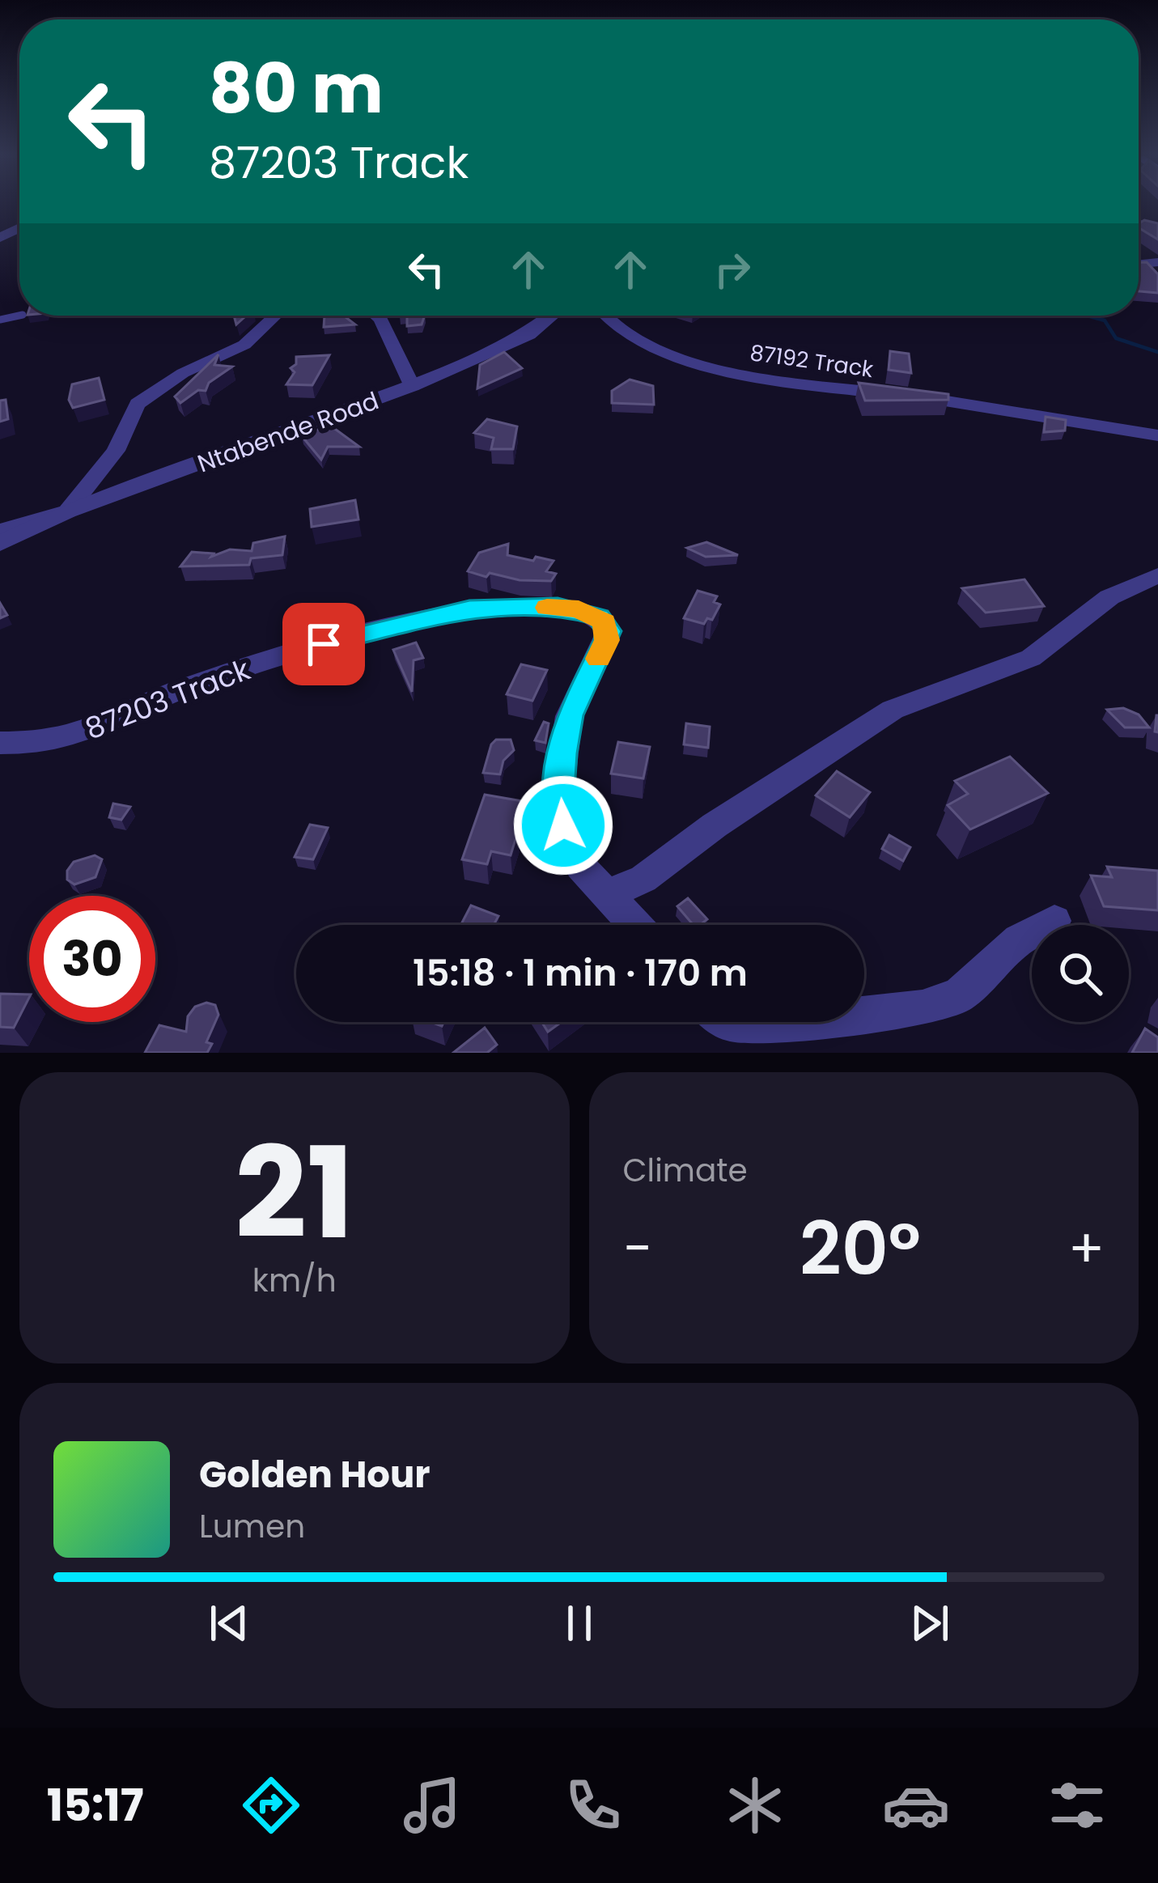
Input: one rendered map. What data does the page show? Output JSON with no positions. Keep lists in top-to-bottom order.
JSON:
{
  "streets": {
    "street": ["87192 Track", "Ntabende Road", "87203 Track"]
  },
  "page": {
    "turn": ["80 m", "87203 Track"],
    "limit": "30",
    "trip": "15:18 · 1 min · 170 m",
    "tile": [
      ["21", "km/h"],
      "Climate"
    ],
    "heat": ["−", "20°", "+"],
    "song": ["Golden Hour", "Lumen"],
    "tabs": "15:17"
  }
}
